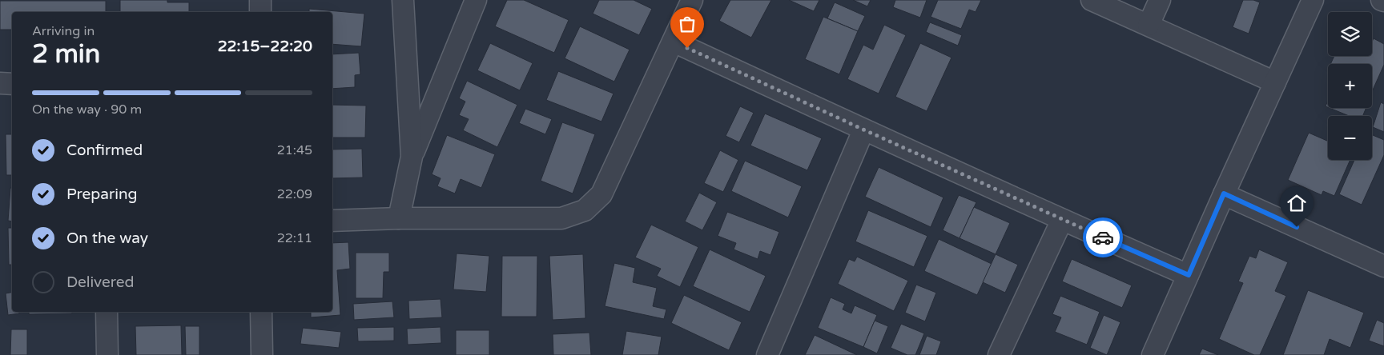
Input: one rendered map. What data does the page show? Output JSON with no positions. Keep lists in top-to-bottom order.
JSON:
{
  "page": {
    "map_buttons": ["+", "−"],
    "heading": ["2 min", "Arriving in", "22:15–22:20"],
    "bar": "On the way · 90 m",
    "list": [
      ["Confirmed", "21:45"],
      ["Preparing", "22:09"],
      ["On the way", "22:11"],
      "Delivered"
    ]
  }
}
